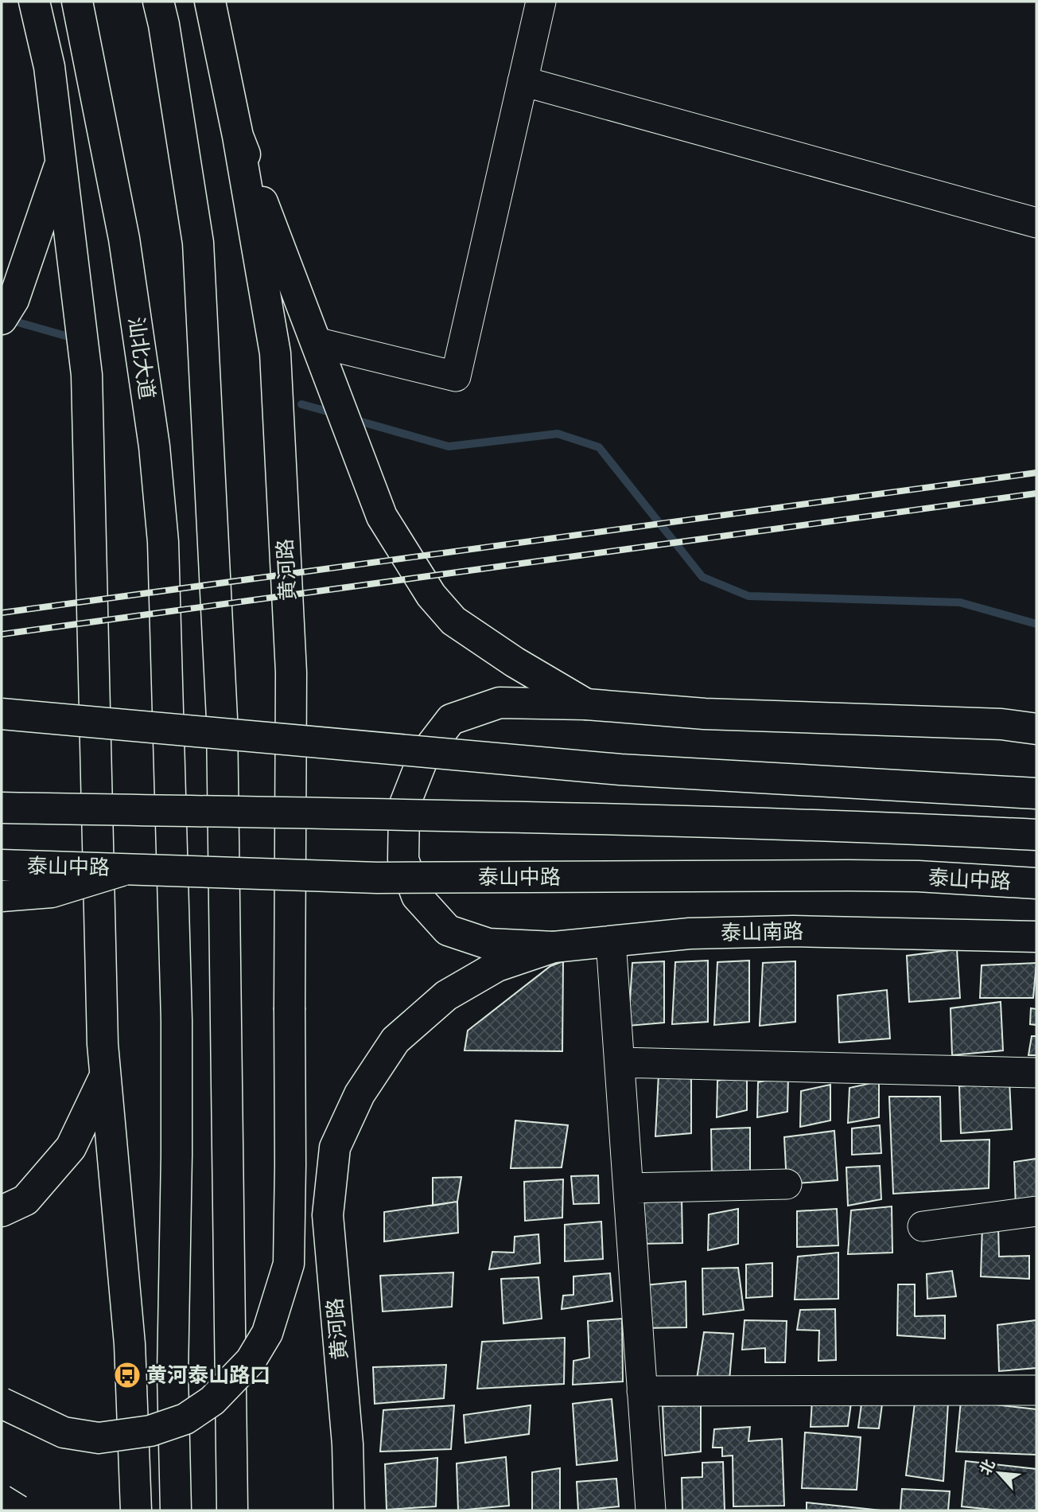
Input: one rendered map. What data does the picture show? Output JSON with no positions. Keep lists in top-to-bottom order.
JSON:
{
  "streets": {
    "main road": [
      "汕北大道",
      "黄河路",
      "泰山中路",
      "泰山南路"
    ]
  },
  "crossings": [
    ["黄河路", "泰山南路"]
  ],
  "places": {
    "bus stop": ["黄河泰山路口"]
  },
  "north": "top left"
}
